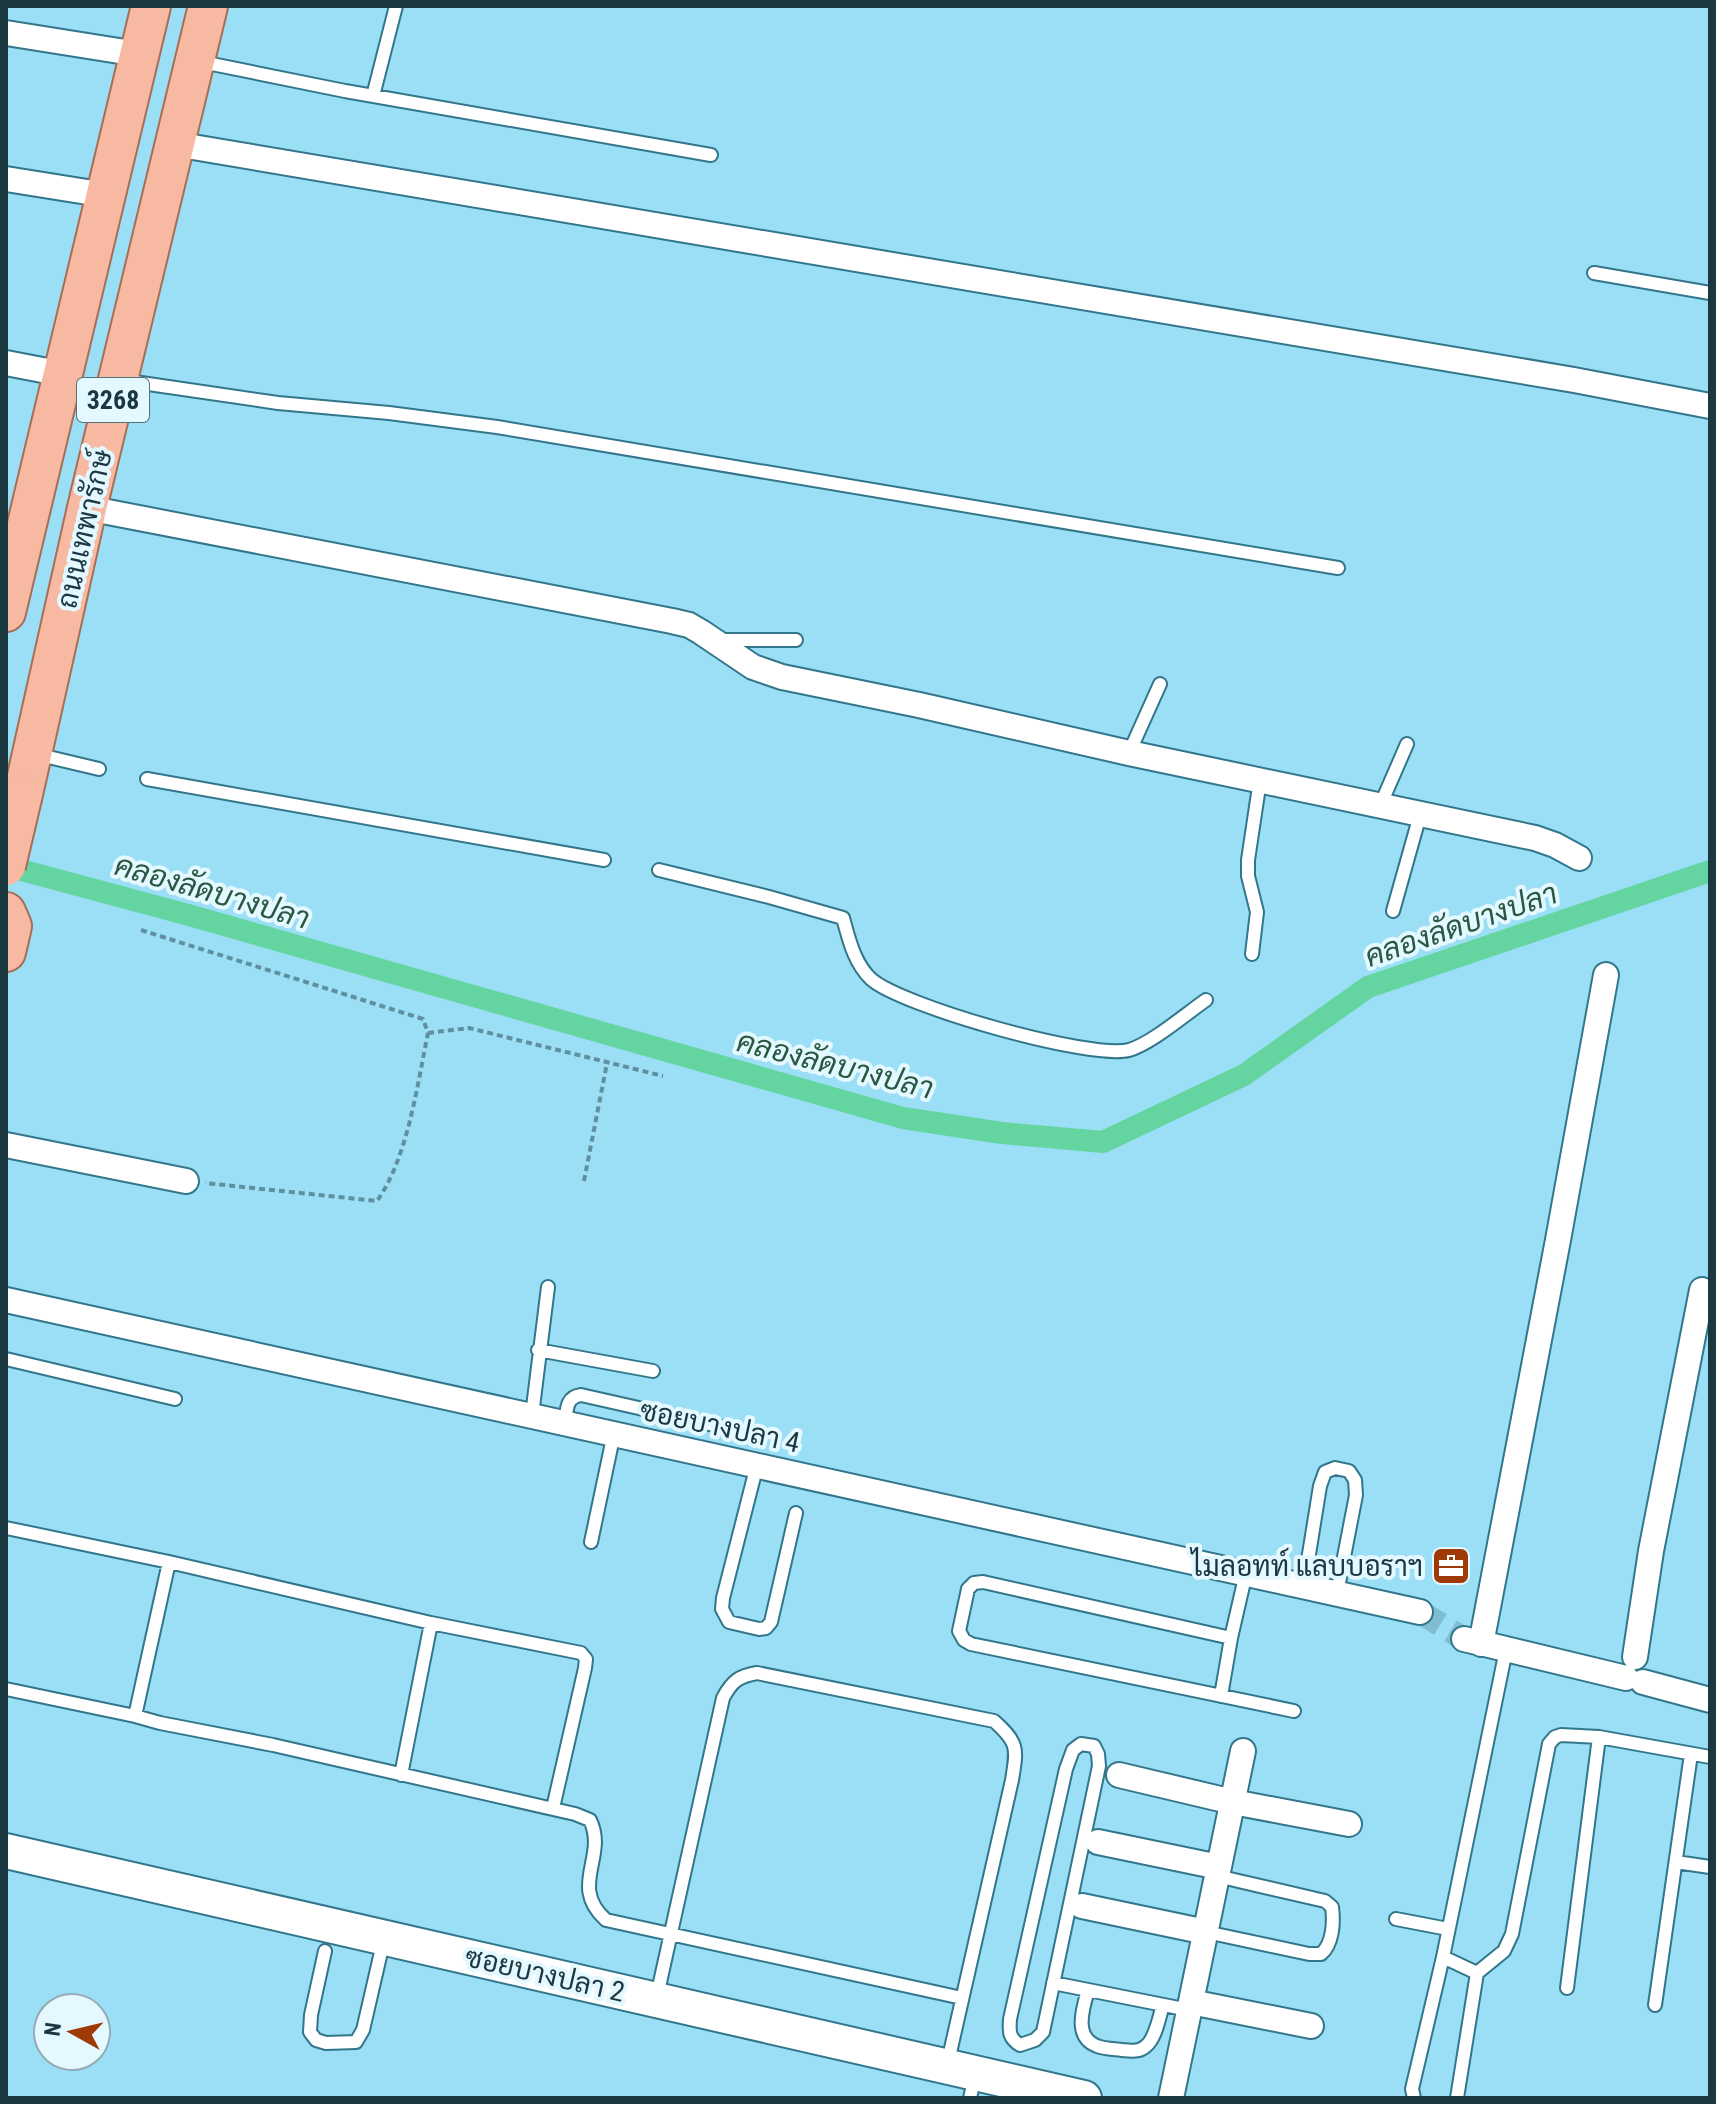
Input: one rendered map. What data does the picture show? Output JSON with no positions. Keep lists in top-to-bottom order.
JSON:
{
  "streets": {
    "main road": ["3268", "ถนนเทพารักษ์"],
    "street": ["ซอยบางปลา 4", "ซอยบางปลา 2"]
  },
  "water": ["คลองลัดบางปลา"],
  "places": {
    "office": ["ไมลอทท์ แลบบอราฯ"]
  },
  "north": "left"
}
